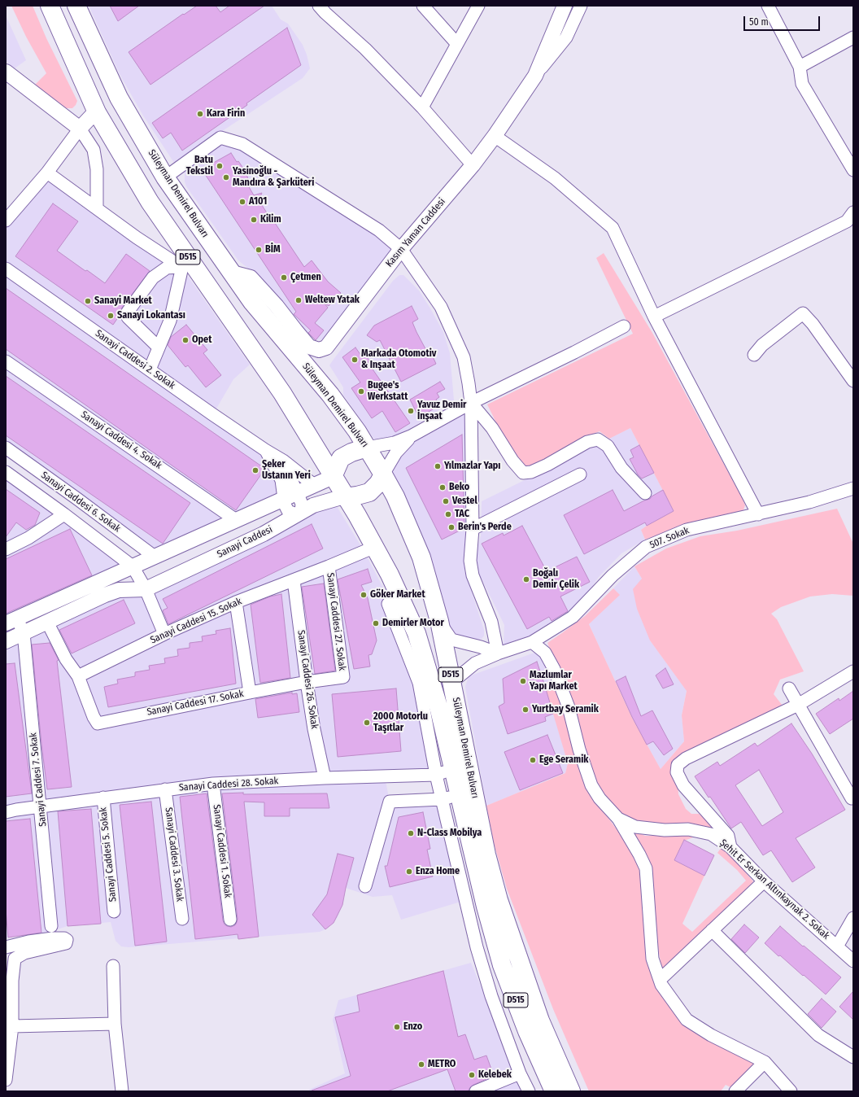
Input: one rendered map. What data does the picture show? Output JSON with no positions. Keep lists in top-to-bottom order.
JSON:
{
  "streets": {
    "highway": ["Süleyman Demirel Bulvarı", "D515"],
    "street": [
      "Kasım Yaman Caddesi",
      "Sanayi Caddesi 2. Sokak",
      "Sanayi Caddesi 4. Sokak",
      "Sanayi Caddesi 6. Sokak",
      "507. Sokak",
      "Sanayi Caddesi",
      "Sanayi Caddesi 15. Sokak",
      "Sanayi Caddesi 27. Sokak",
      "Sanayi Caddesi 26. Sokak",
      "Sanayi Caddesi 17. Sokak",
      "Sanayi Caddesi 7. Sokak",
      "Sanayi Caddesi 28. Sokak",
      "Sanayi Caddesi 1. Sokak",
      "Sanayi Caddesi 5. Sokak",
      "Sanayi Caddesi 3. Sokak",
      "Şehit Er Serkan Altınkaynak 2. Sokak"
    ]
  },
  "crossings": [
    ["Süleyman Demirel Bulvarı", "Kasım Yaman Caddesi"],
    ["Süleyman Demirel Bulvarı", "507. Sokak"],
    ["Süleyman Demirel Bulvarı", "Sanayi Caddesi"],
    ["Süleyman Demirel Bulvarı", "Sanayi Caddesi 15. Sokak"],
    ["Süleyman Demirel Bulvarı", "Sanayi Caddesi 28. Sokak"],
    ["507. Sokak", "Şehit Er Serkan Altınkaynak 2. Sokak"],
    ["Sanayi Caddesi", "Sanayi Caddesi 7. Sokak"],
    ["Sanayi Caddesi 15. Sokak", "Sanayi Caddesi 27. Sokak"],
    ["Sanayi Caddesi 15. Sokak", "Sanayi Caddesi 26. Sokak"],
    ["Sanayi Caddesi 15. Sokak", "Sanayi Caddesi 17. Sokak"],
    ["Sanayi Caddesi 27. Sokak", "Sanayi Caddesi 17. Sokak"],
    ["Sanayi Caddesi 26. Sokak", "Sanayi Caddesi 17. Sokak"],
    ["Sanayi Caddesi 26. Sokak", "Sanayi Caddesi 28. Sokak"],
    ["Sanayi Caddesi 7. Sokak", "Sanayi Caddesi 28. Sokak"],
    ["Sanayi Caddesi 28. Sokak", "Sanayi Caddesi 1. Sokak"],
    ["Sanayi Caddesi 28. Sokak", "Sanayi Caddesi 5. Sokak"],
    ["Sanayi Caddesi 28. Sokak", "Sanayi Caddesi 3. Sokak"]
  ],
  "places": [
    "Kara Firin",
    "Batu Tekstil",
    "Yasinoğlu - Mandıra & Şarküteri",
    "A101",
    "Kilim",
    "BİM",
    "Çetmen",
    "Weltew Yatak",
    "Sanayi Market",
    "Sanayi Lokantası",
    "Opet",
    "Markada Otomotiv & Inşaat",
    "Bugee's Werkstatt",
    "Yavuz Demir İnşaat",
    "Yılmazlar Yapı",
    "Şeker Ustanın Yeri",
    "Beko",
    "Vestel",
    "TAC",
    "Berin's Perde",
    "Boğalı Demir Çelik",
    "Göker Market",
    "Demirler Motor",
    "Mazlumlar Yapı Market",
    "Yurtbay Seramik",
    "2000 Motorlu Taşıtlar",
    "Ege Seramik",
    "N-Class Mobilya",
    "Enza Home",
    "Enzo",
    "METRO",
    "Kelebek"
  ],
  "scale_bar": "50 m"
}
